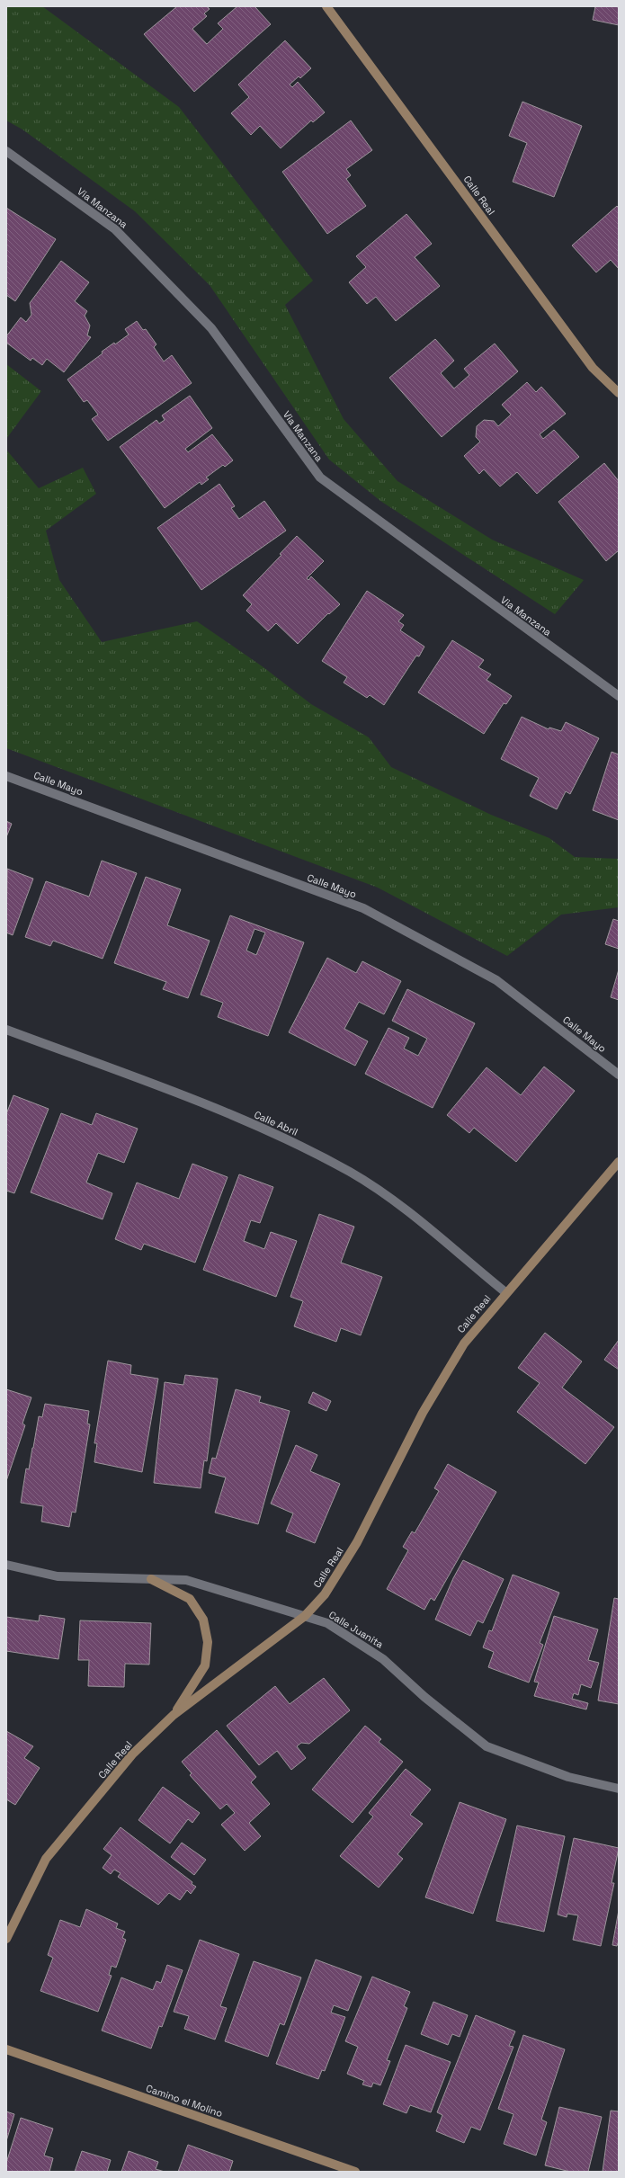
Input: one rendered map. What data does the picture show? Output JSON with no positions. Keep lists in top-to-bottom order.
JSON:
{
  "streets": {
    "street": [
      "Calle Real",
      "Via Manzana",
      "Calle Mayo",
      "Calle Abril",
      "Calle Juanita",
      "Camino el Molino"
    ]
  },
  "crossings": [
    ["Calle Real", "Calle Abril"],
    ["Calle Real", "Calle Juanita"]
  ]
}
